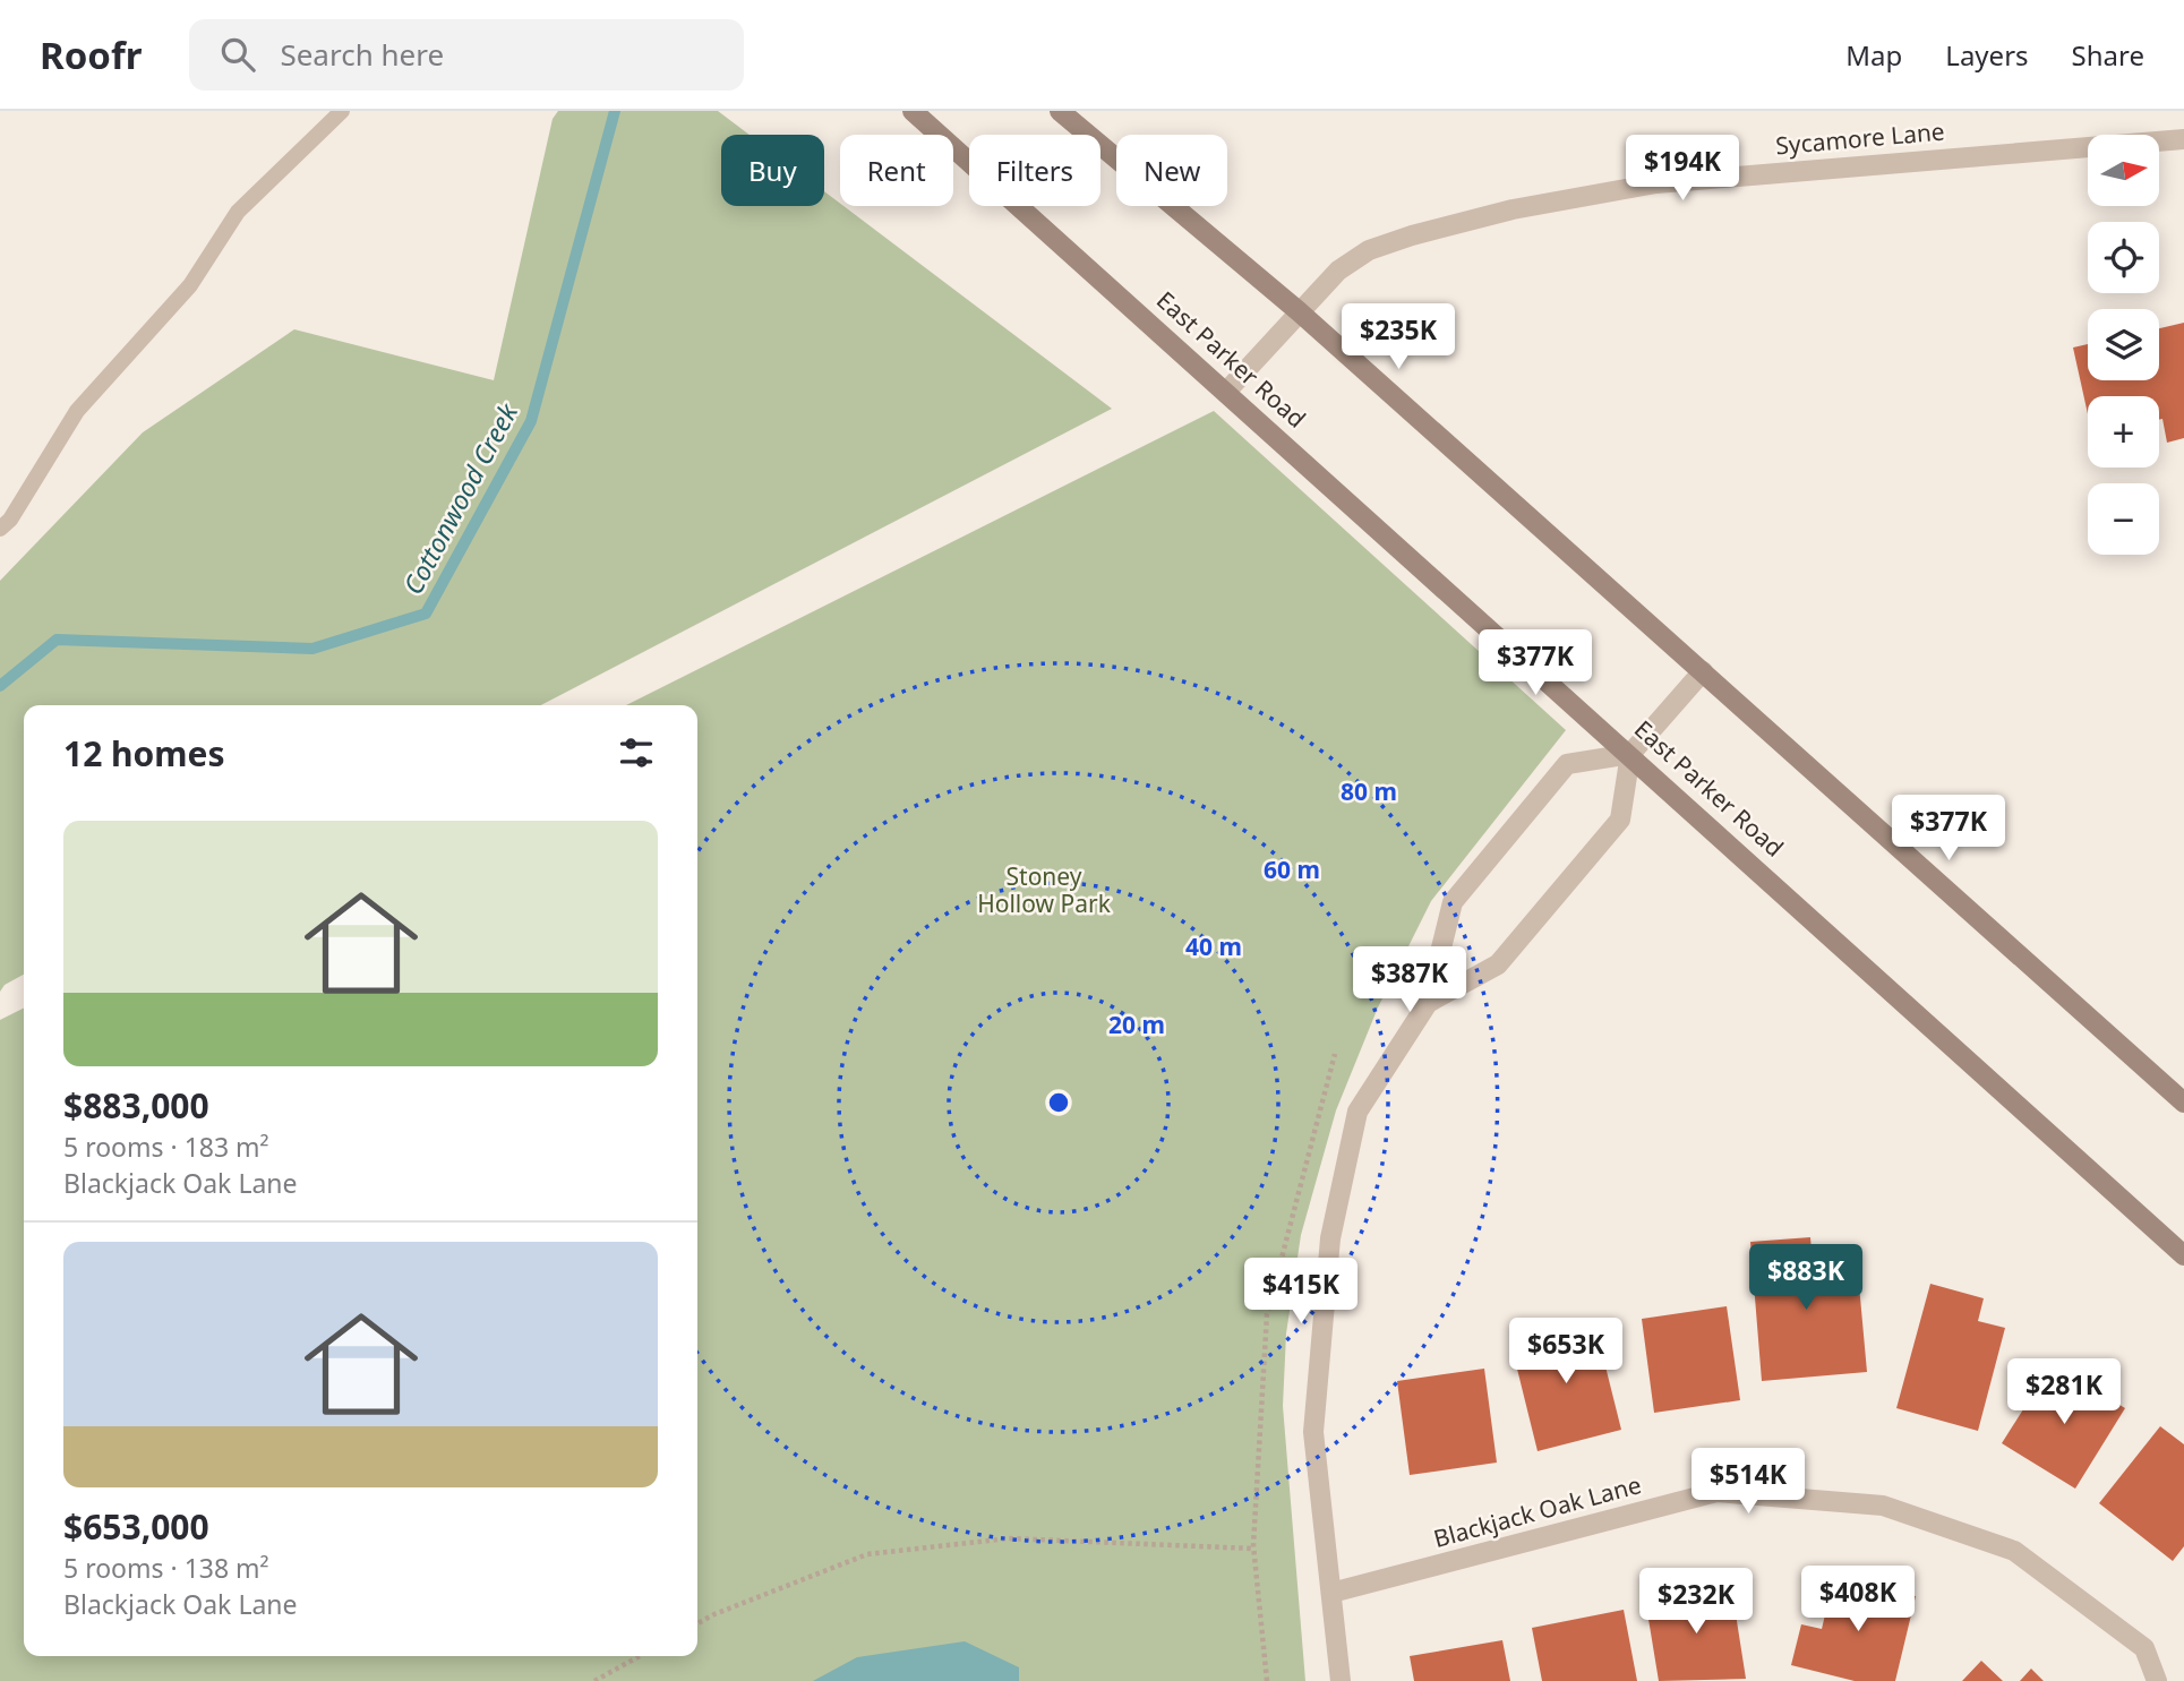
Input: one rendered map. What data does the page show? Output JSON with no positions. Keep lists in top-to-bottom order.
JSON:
{
  "streets": {
    "main road": ["East Parker Road"],
    "street": ["Sycamore Lane", "Blackjack Oak Lane"]
  },
  "crossings": [
    ["Sycamore Lane", "East Parker Road"]
  ],
  "water": ["Cottonwood Creek"],
  "parks": ["Stoney Hollow Park"],
  "north": "right",
  "page": {
    "header": "Roofr",
    "search": "Search here",
    "nav": ["Map", "Layers", "Share"],
    "map_buttons": ["+", "−"],
    "price": [
      "$194K",
      "$235K",
      "$377K",
      "$377K",
      "$387K",
      "$883K",
      "$415K",
      "$653K",
      "$281K",
      "$514K",
      "$408K",
      "$232K"
    ],
    "chip": [
      "Buy",
      "Rent",
      "Filters",
      "New"
    ],
    "heading": "12 homes",
    "list": [
      {
        "name": "$883,000",
        "note": "5 rooms · 183 m² · Blackjack Oak Lane"
      },
      {
        "name": "$653,000",
        "note": "5 rooms · 138 m² · Blackjack Oak Lane"
      }
    ]
  },
  "rings": [
    "80 m",
    "60 m",
    "40 m",
    "20 m"
  ]
}
